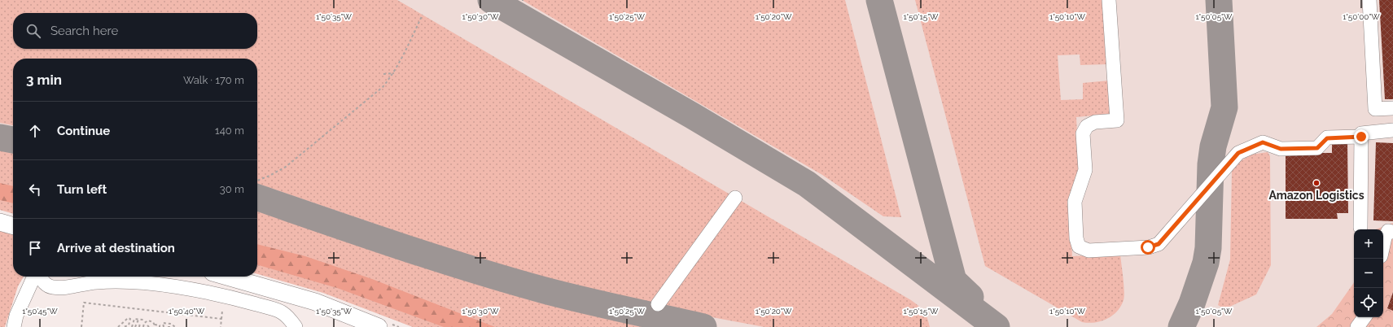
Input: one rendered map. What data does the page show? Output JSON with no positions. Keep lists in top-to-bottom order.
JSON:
{
  "places": ["Amazon Logistics"],
  "page": {
    "search": "Search here",
    "heading": ["3 min", "Walk · 170 m"],
    "list": [
      ["Continue", "140 m"],
      ["Turn left", "30 m"],
      "Arrive at destination"
    ],
    "map_buttons": ["+", "−"]
  },
  "coordinates": [
    "1°50'35\"W",
    "1°50'30\"W",
    "1°50'25\"W",
    "1°50'20\"W",
    "1°50'15\"W",
    "1°50'10\"W",
    "1°50'05\"W",
    "1°50'00\"W",
    "1°50'45\"W",
    "1°50'40\"W"
  ]
}
